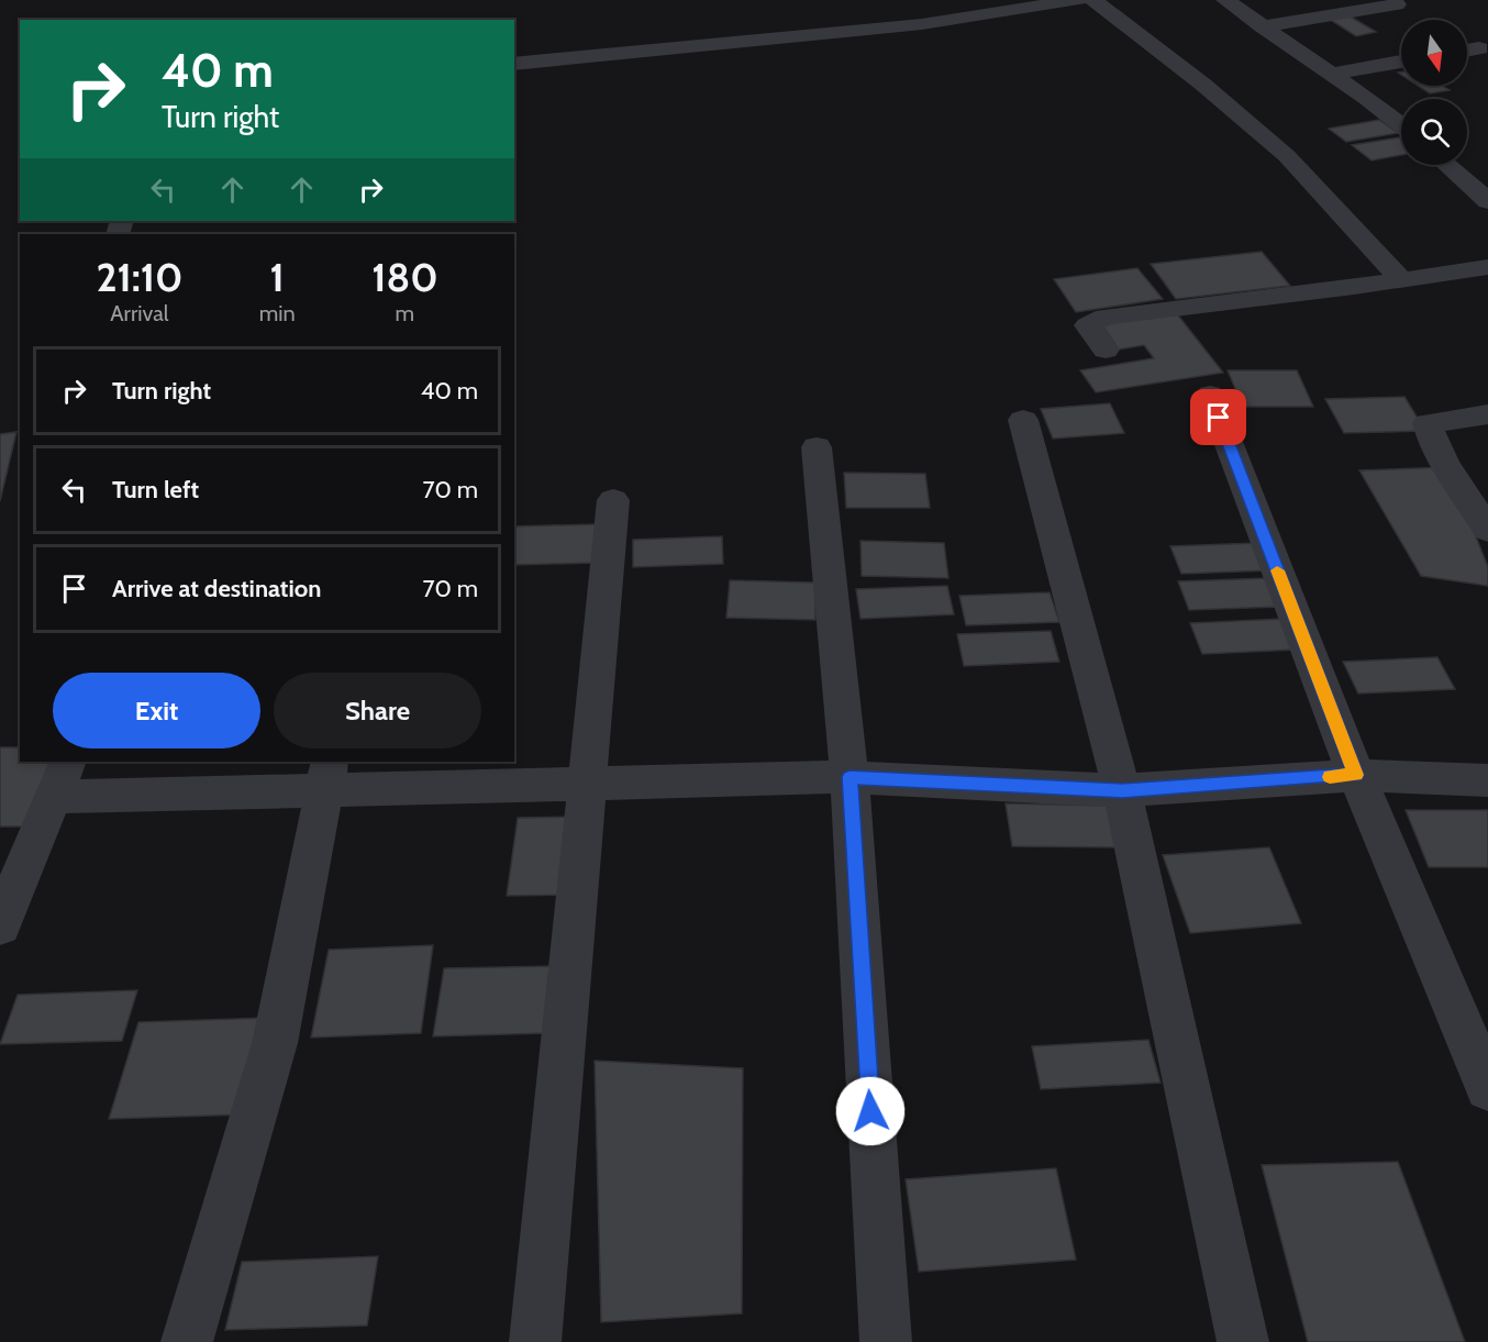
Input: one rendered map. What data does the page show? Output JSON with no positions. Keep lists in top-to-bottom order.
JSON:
{
  "north": "bottom",
  "page": {
    "turn": ["40 m", "Turn right"],
    "eta": [
      "21:10",
      "Arrival",
      "1",
      "min",
      "180",
      "m"
    ],
    "list": [
      {
        "name": "Turn right",
        "value": "40 m"
      },
      {
        "name": "Turn left",
        "value": "70 m"
      },
      {
        "name": "Arrive at destination",
        "value": "70 m"
      }
    ],
    "buttons": ["Exit", "Share"]
  }
}
